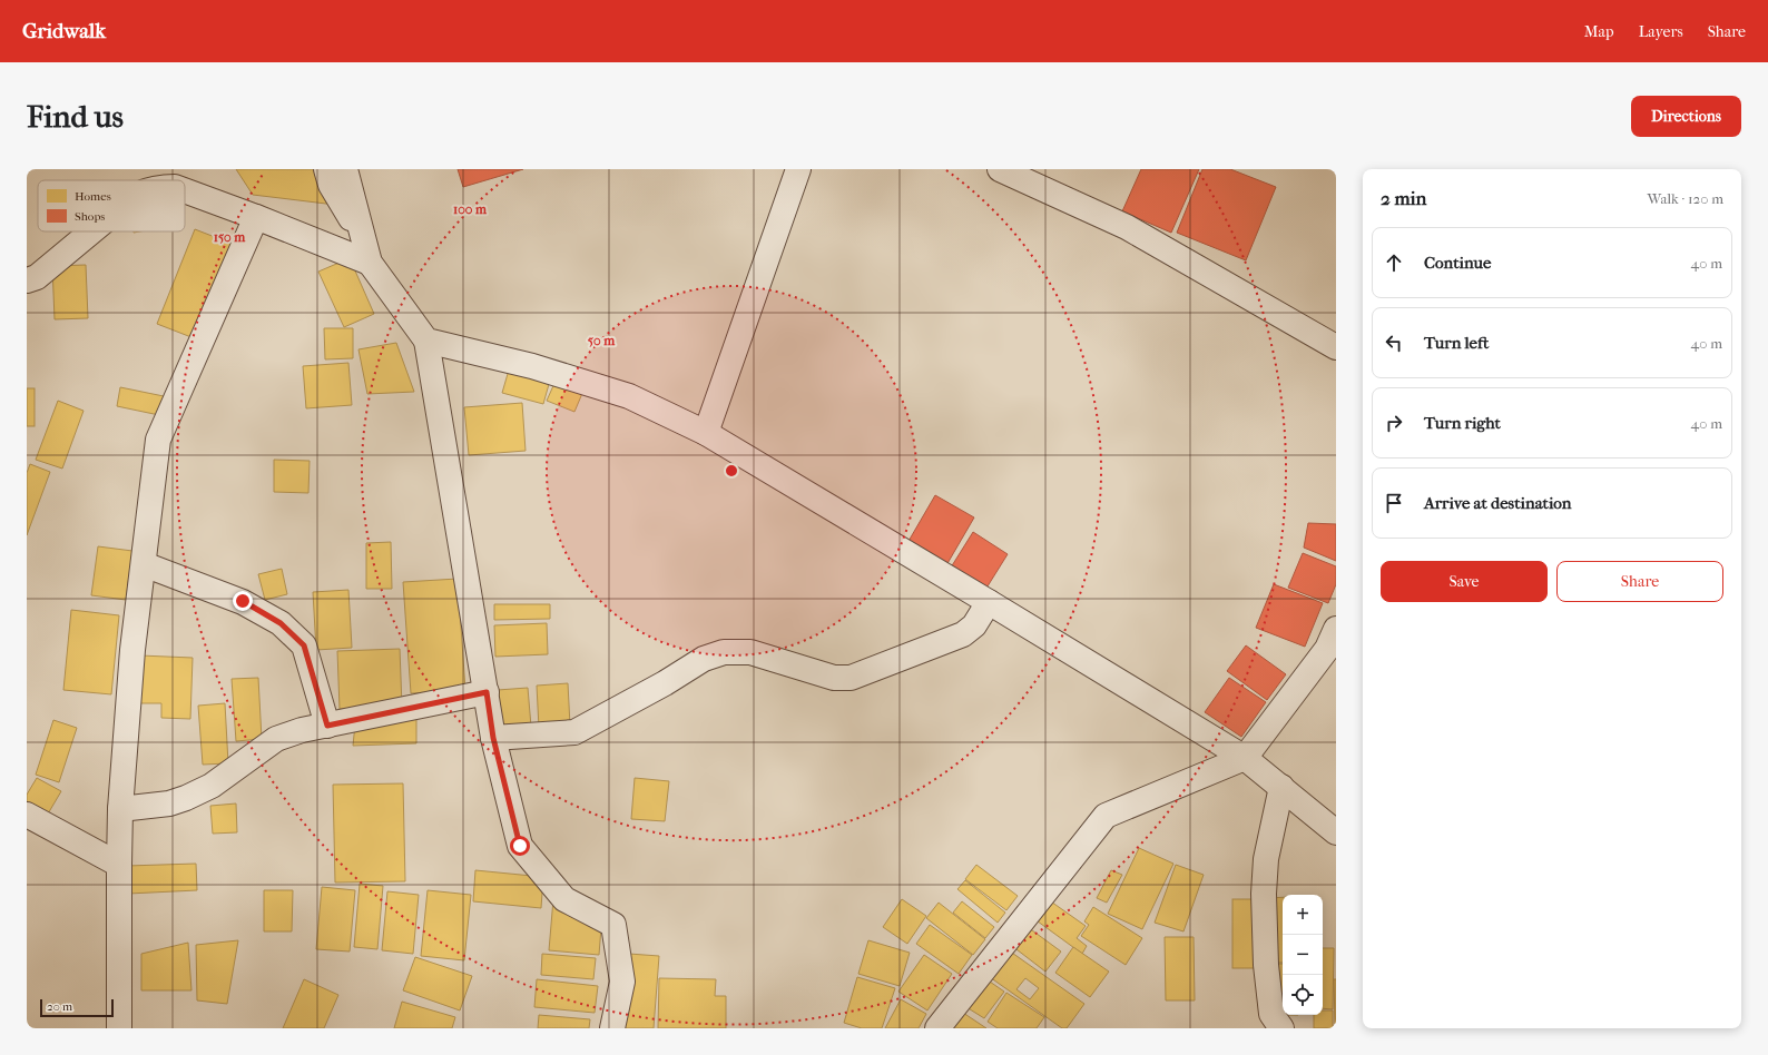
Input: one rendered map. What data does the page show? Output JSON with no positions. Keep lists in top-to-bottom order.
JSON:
{
  "legend": ["Homes", "Shops"],
  "scale_bar": "20 m",
  "page": {
    "header": "Gridwalk",
    "nav": ["Map", "Layers", "Share"],
    "buttons": [
      "Directions",
      ["Save", "Share"]
    ],
    "title": "Find us",
    "heading": ["2 min", "Walk · 120 m"],
    "list": [
      ["Continue", "40 m"],
      ["Turn left", "40 m"],
      ["Turn right", "40 m"],
      "Arrive at destination"
    ],
    "map_buttons": ["+", "−"],
    "scale": "20 m"
  },
  "rings": ["100 m", "150 m", "50 m"]
}
